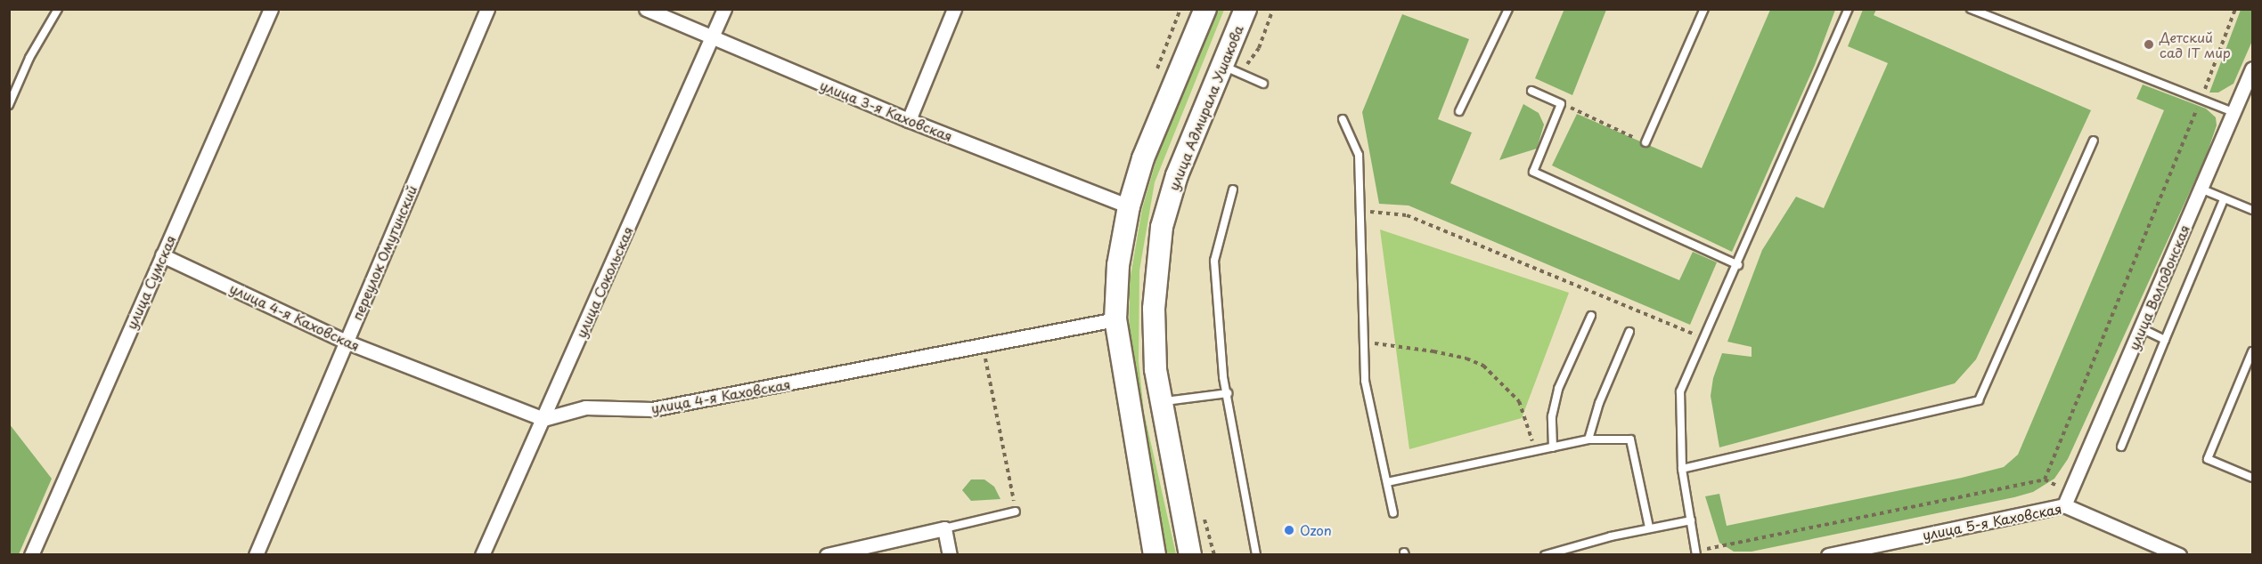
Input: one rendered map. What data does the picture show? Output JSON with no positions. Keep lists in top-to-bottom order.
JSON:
{
  "streets": {
    "main road": ["улица Адмирала Ушакова"],
    "street": [
      "улица 3-я Каховская",
      "переулок Омутинский",
      "улица Сумская",
      "улица Сокольская",
      "улица Волгодонская",
      "улица 4-я Каховская",
      "улица 5-я Каховская"
    ]
  },
  "crossings": [
    ["улица 3-я Каховская", "улица Сокольская"],
    ["переулок Омутинский", "улица 4-я Каховская"],
    ["улица Сумская", "улица 4-я Каховская"],
    ["улица Сокольская", "улица 4-я Каховская"],
    ["улица Волгодонская", "улица 5-я Каховская"]
  ],
  "places": ["Детский сад IT мир", "Ozon"]
}
